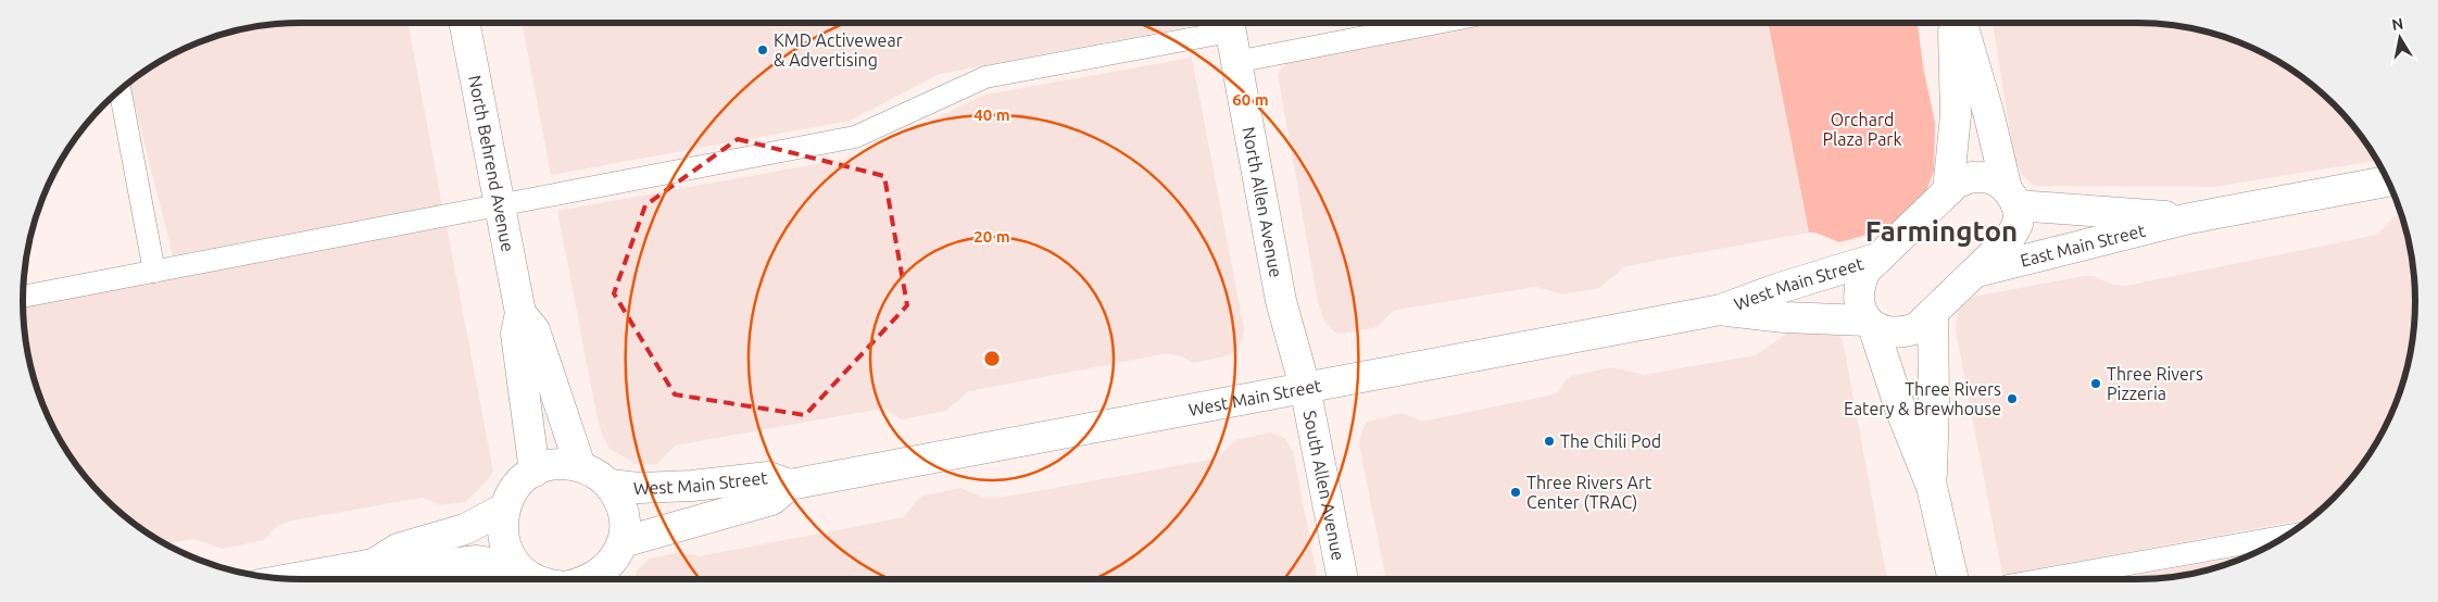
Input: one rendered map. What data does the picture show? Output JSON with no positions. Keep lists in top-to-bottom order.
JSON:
{
  "streets": {
    "main road": [
      "North Behrend Avenue",
      "North Allen Avenue",
      "East Main Street",
      "West Main Street",
      "South Allen Avenue"
    ]
  },
  "crossings": [
    ["North Allen Avenue", "West Main Street"],
    ["North Allen Avenue", "South Allen Avenue"],
    ["East Main Street", "West Main Street"],
    ["West Main Street", "South Allen Avenue"]
  ],
  "districts": ["Farmington"],
  "parks": ["Orchard Plaza Park"],
  "places": [
    "KMD Activewear & Advertising",
    "Three Rivers Pizzeria",
    "Three Rivers Eatery & Brewhouse",
    "The Chili Pod",
    "Three Rivers Art Center (TRAC)"
  ],
  "north": "top",
  "rings": ["60 m", "40 m", "20 m"]
}
